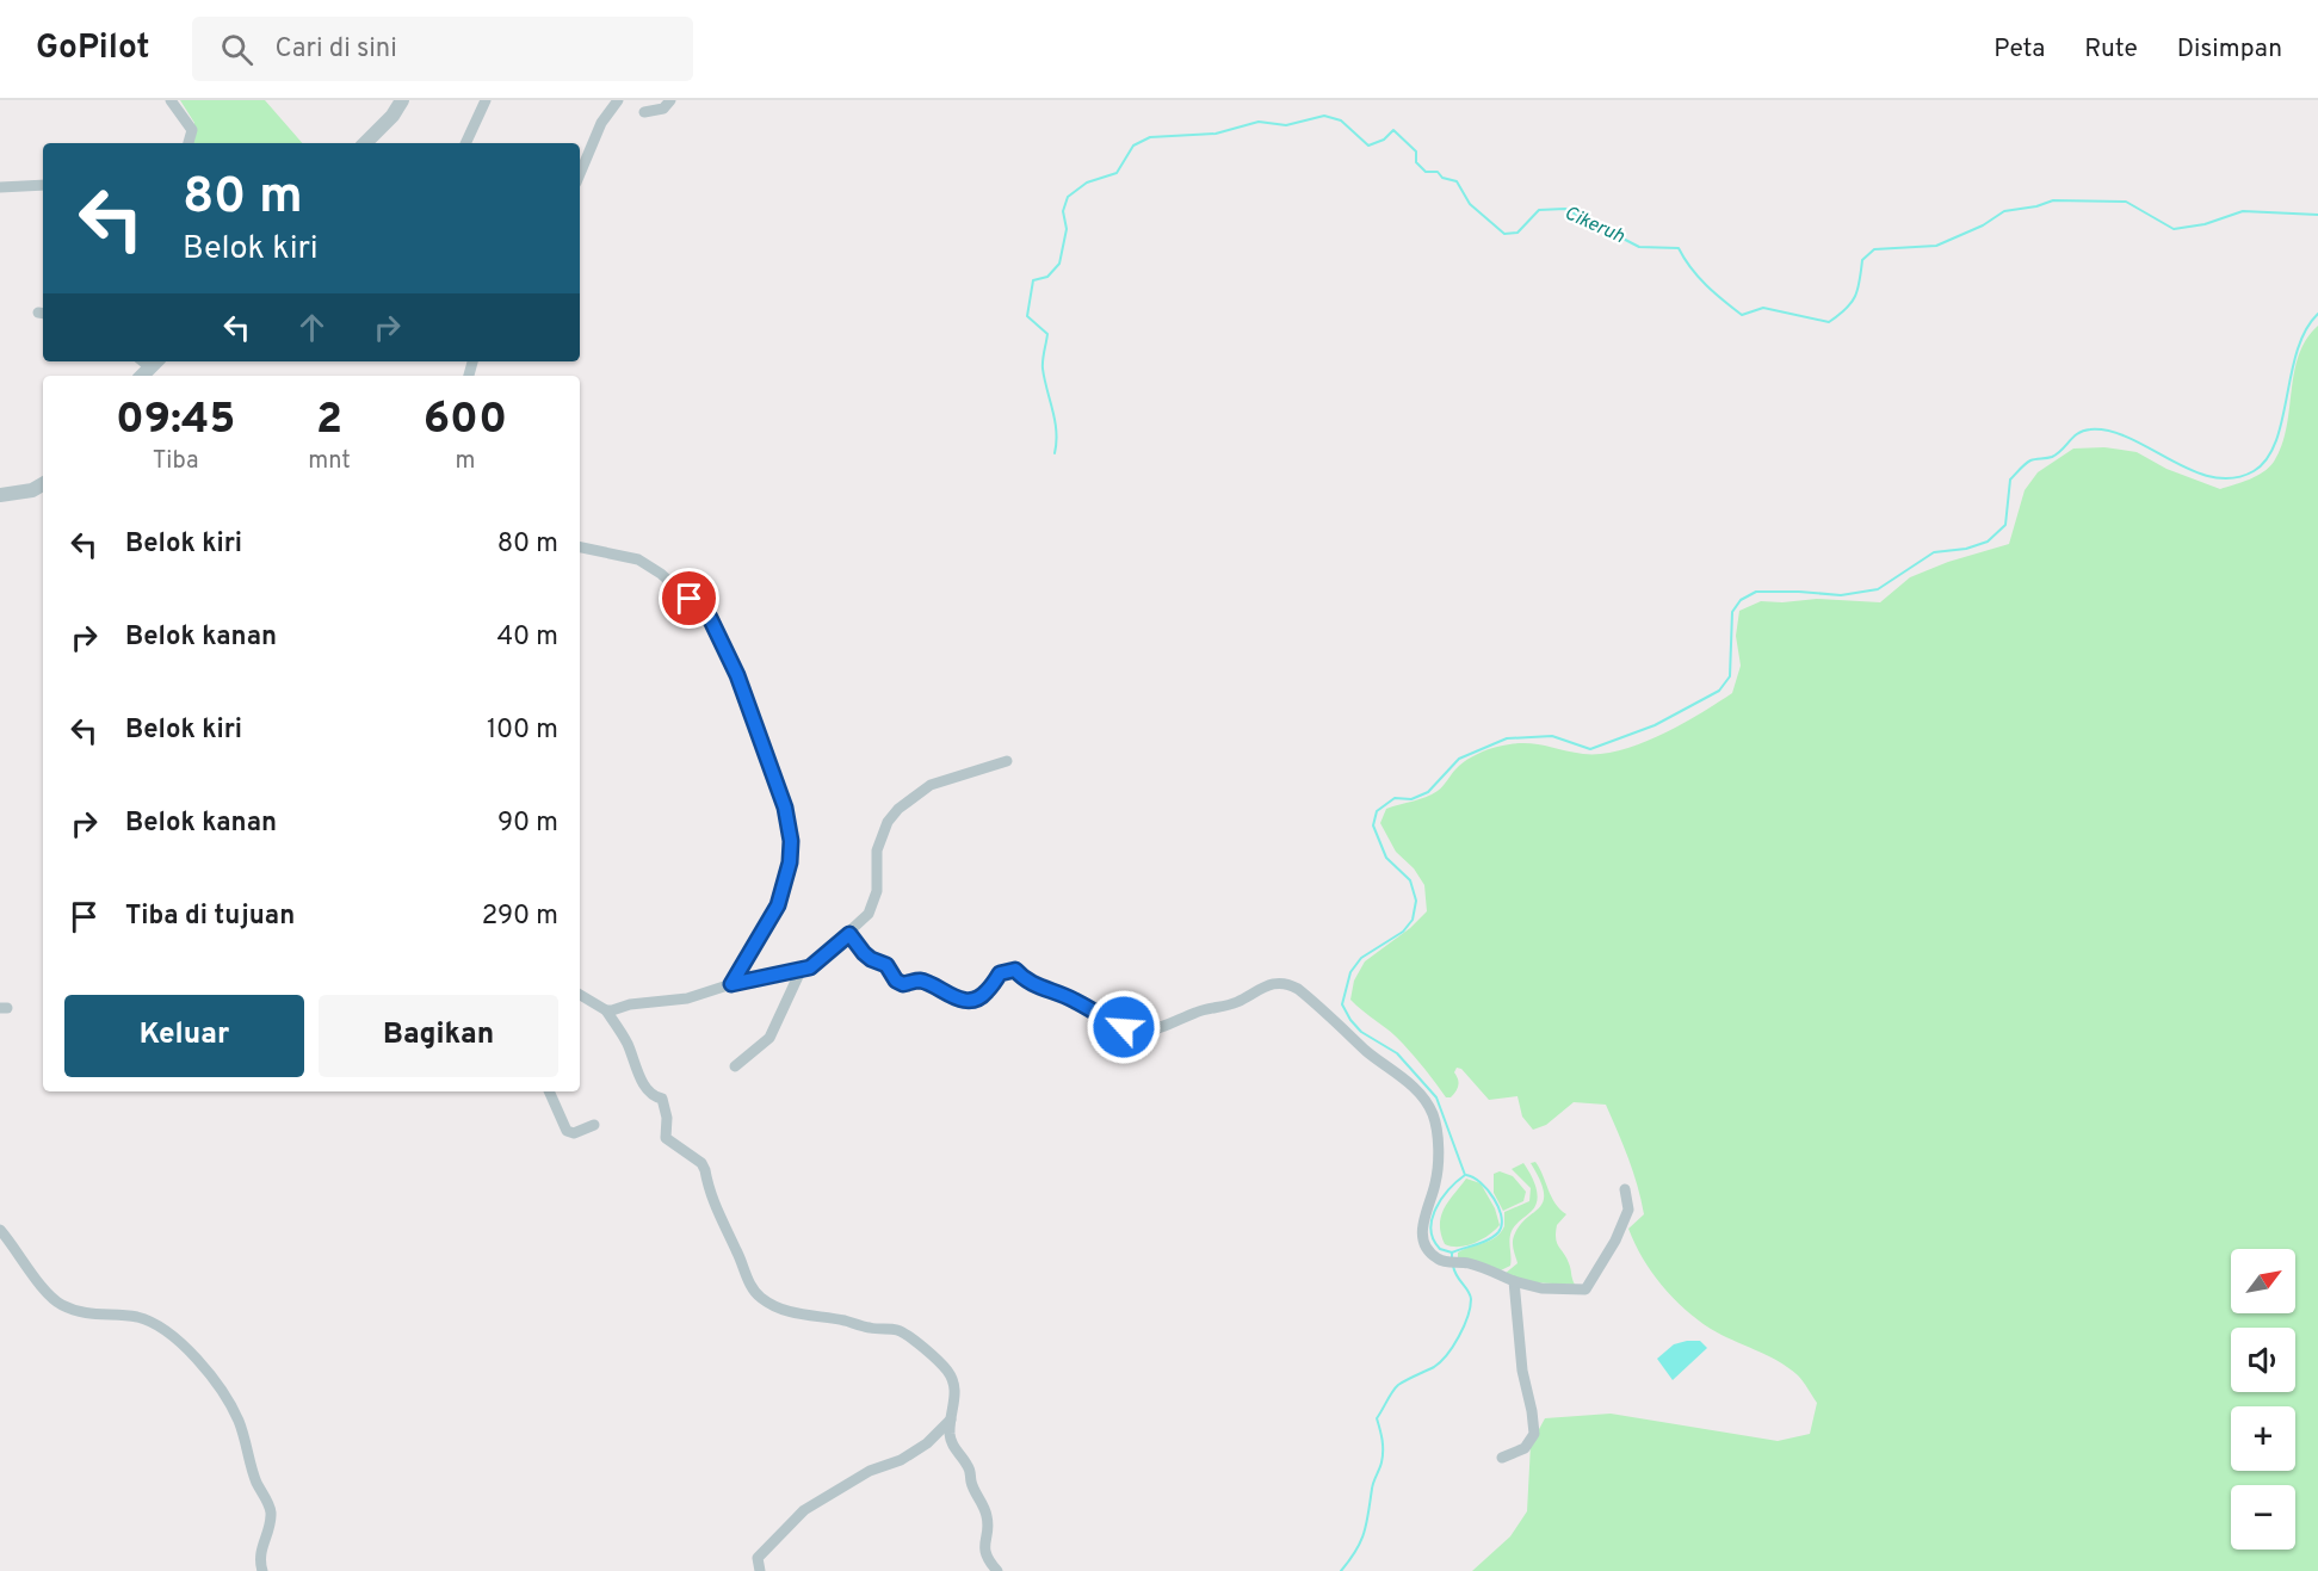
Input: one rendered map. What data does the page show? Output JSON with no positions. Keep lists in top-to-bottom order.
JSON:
{
  "water": ["Cikeruh"],
  "north": "top right",
  "page": {
    "header": "GoPilot",
    "search": "Cari di sini",
    "nav": ["Peta", "Rute", "Disimpan"],
    "turn": ["80 m", "Belok kiri"],
    "eta": [
      "09:45",
      "Tiba",
      "2",
      "mnt",
      "600",
      "m"
    ],
    "list": [
      {
        "name": "Belok kiri",
        "value": "80 m"
      },
      {
        "name": "Belok kanan",
        "value": "40 m"
      },
      {
        "name": "Belok kiri",
        "value": "100 m"
      },
      {
        "name": "Belok kanan",
        "value": "90 m"
      },
      {
        "name": "Tiba di tujuan",
        "value": "290 m"
      }
    ],
    "buttons": ["Keluar", "Bagikan"],
    "map_buttons": ["+", "−"]
  }
}
